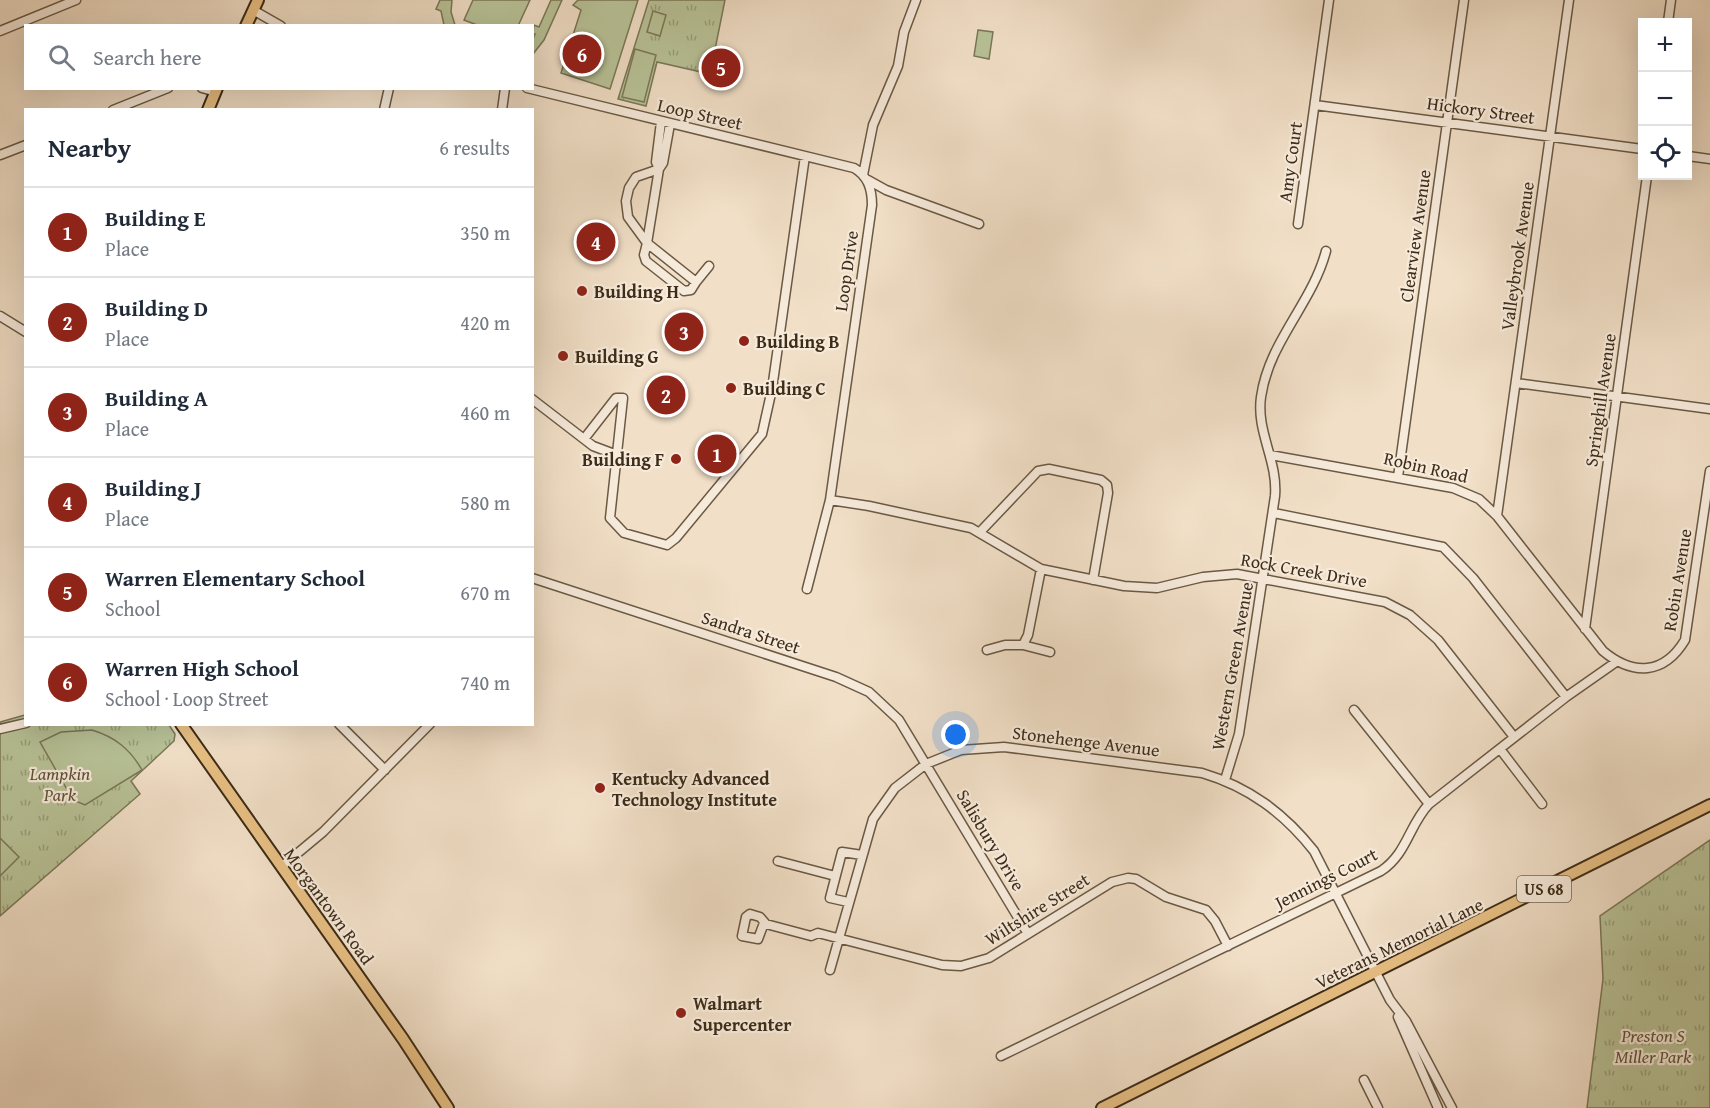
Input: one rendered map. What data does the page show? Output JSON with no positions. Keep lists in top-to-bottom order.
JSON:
{
  "streets": {
    "main road": ["US 68", "Morgantown Road", "Veterans Memorial Lane"],
    "street": [
      "Hickory Street",
      "Loop Street",
      "Amy Court",
      "Clearview Avenue",
      "Valleybrook Avenue",
      "Loop Drive",
      "Springhill Avenue",
      "Robin Road",
      "Rock Creek Drive",
      "Robin Avenue",
      "Sandra Street",
      "Western Green Avenue",
      "Stonehenge Avenue",
      "Salisbury Drive",
      "Jennings Court",
      "Wiltshire Street"
    ]
  },
  "crossings": [
    ["Hickory Street", "Amy Court"],
    ["Hickory Street", "Clearview Avenue"],
    ["Hickory Street", "Valleybrook Avenue"],
    ["Loop Street", "Loop Drive"],
    ["Clearview Avenue", "Robin Road"],
    ["Valleybrook Avenue", "Robin Road"],
    ["Loop Drive", "Rock Creek Drive"],
    ["Springhill Avenue", "Robin Road"],
    ["Robin Road", "Western Green Avenue"],
    ["Rock Creek Drive", "Western Green Avenue"],
    ["Rock Creek Drive", "Jennings Court"],
    ["Robin Avenue", "Jennings Court"],
    ["Sandra Street", "Stonehenge Avenue"],
    ["Sandra Street", "Salisbury Drive"],
    ["Western Green Avenue", "Stonehenge Avenue"],
    ["Stonehenge Avenue", "Salisbury Drive"],
    ["Stonehenge Avenue", "Jennings Court"],
    ["Stonehenge Avenue", "Wiltshire Street"],
    ["Stonehenge Avenue", "Veterans Memorial Lane"],
    ["Salisbury Drive", "Wiltshire Street"],
    ["Jennings Court", "Wiltshire Street"]
  ],
  "parks": ["Lampkin Park", "Preston S Miller Park"],
  "places": [
    "Building H",
    "Building B",
    "Building G",
    "Building C",
    "Building F",
    "Kentucky Advanced Technology Institute",
    "Walmart Supercenter"
  ],
  "page": {
    "map_buttons": ["+", "−"],
    "search": "Search here",
    "pins": [
      "6",
      "5",
      "4",
      "3",
      "2",
      "1"
    ],
    "heading": ["Nearby", "6 results"],
    "list": [
      {
        "mark": "1",
        "name": "Building E",
        "note": "Place",
        "value": "350 m"
      },
      {
        "mark": "2",
        "name": "Building D",
        "note": "Place",
        "value": "420 m"
      },
      {
        "mark": "3",
        "name": "Building A",
        "note": "Place",
        "value": "460 m"
      },
      {
        "mark": "4",
        "name": "Building J",
        "note": "Place",
        "value": "580 m"
      },
      {
        "mark": "5",
        "name": "Warren Elementary School",
        "note": "School",
        "value": "670 m"
      },
      {
        "mark": "6",
        "name": "Warren High School",
        "note": "School · Loop Street",
        "value": "740 m"
      }
    ]
  }
}
